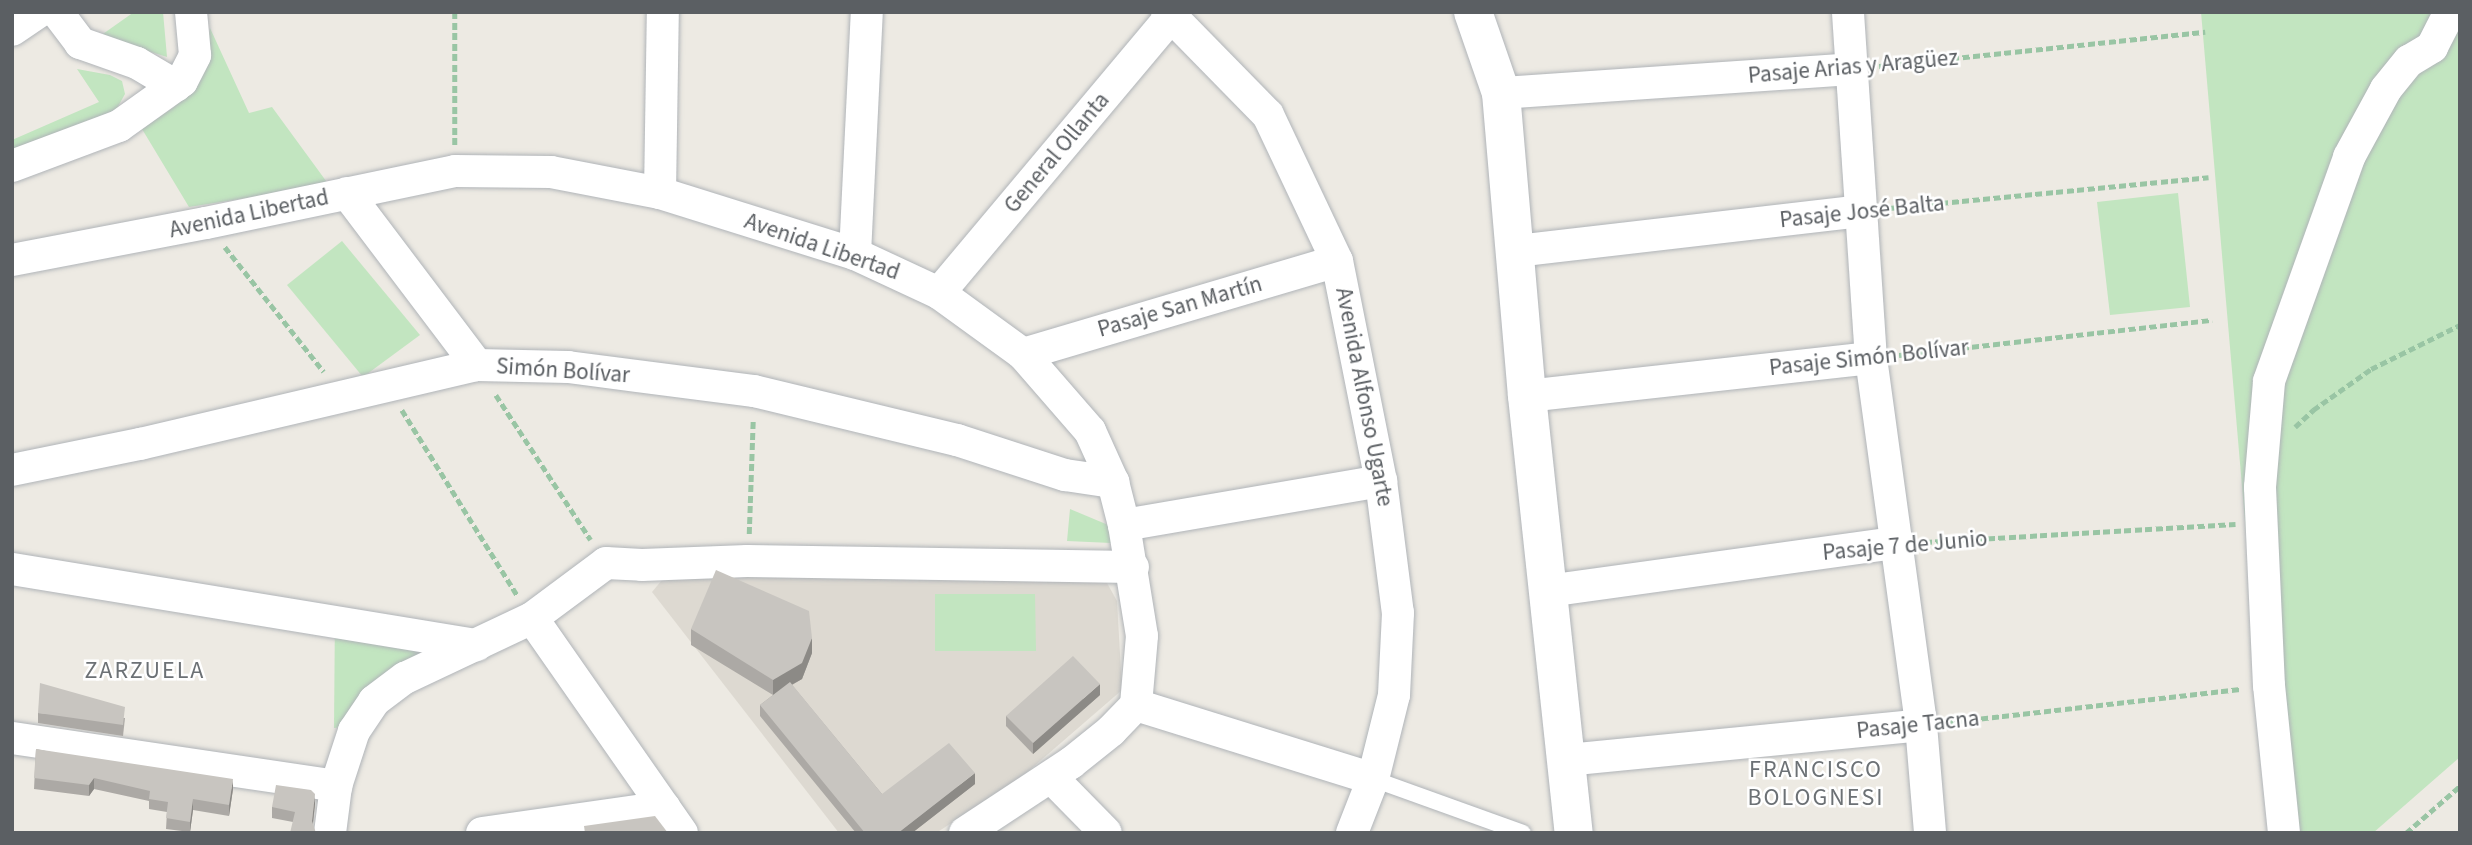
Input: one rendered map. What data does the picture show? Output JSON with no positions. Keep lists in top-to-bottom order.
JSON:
{
  "streets": {
    "street": [
      "Pasaje Arias y Aragüez",
      "General Ollanta",
      "Pasaje José Balta",
      "Avenida Libertad",
      "Pasaje San Martín",
      "Pasaje Simón Bolívar",
      "Simón Bolívar",
      "Avenida Alfonso Ugarte",
      "Pasaje 7 de Junio",
      "Pasaje Tacna"
    ]
  },
  "crossings": [
    ["General Ollanta", "Avenida Libertad"],
    ["General Ollanta", "Avenida Alfonso Ugarte"],
    ["Avenida Libertad", "Pasaje San Martín"],
    ["Avenida Libertad", "Simón Bolívar"],
    ["Pasaje San Martín", "Avenida Alfonso Ugarte"]
  ],
  "districts": ["ZARZUELA", "FRANCISCO BOLOGNESI"]
}
